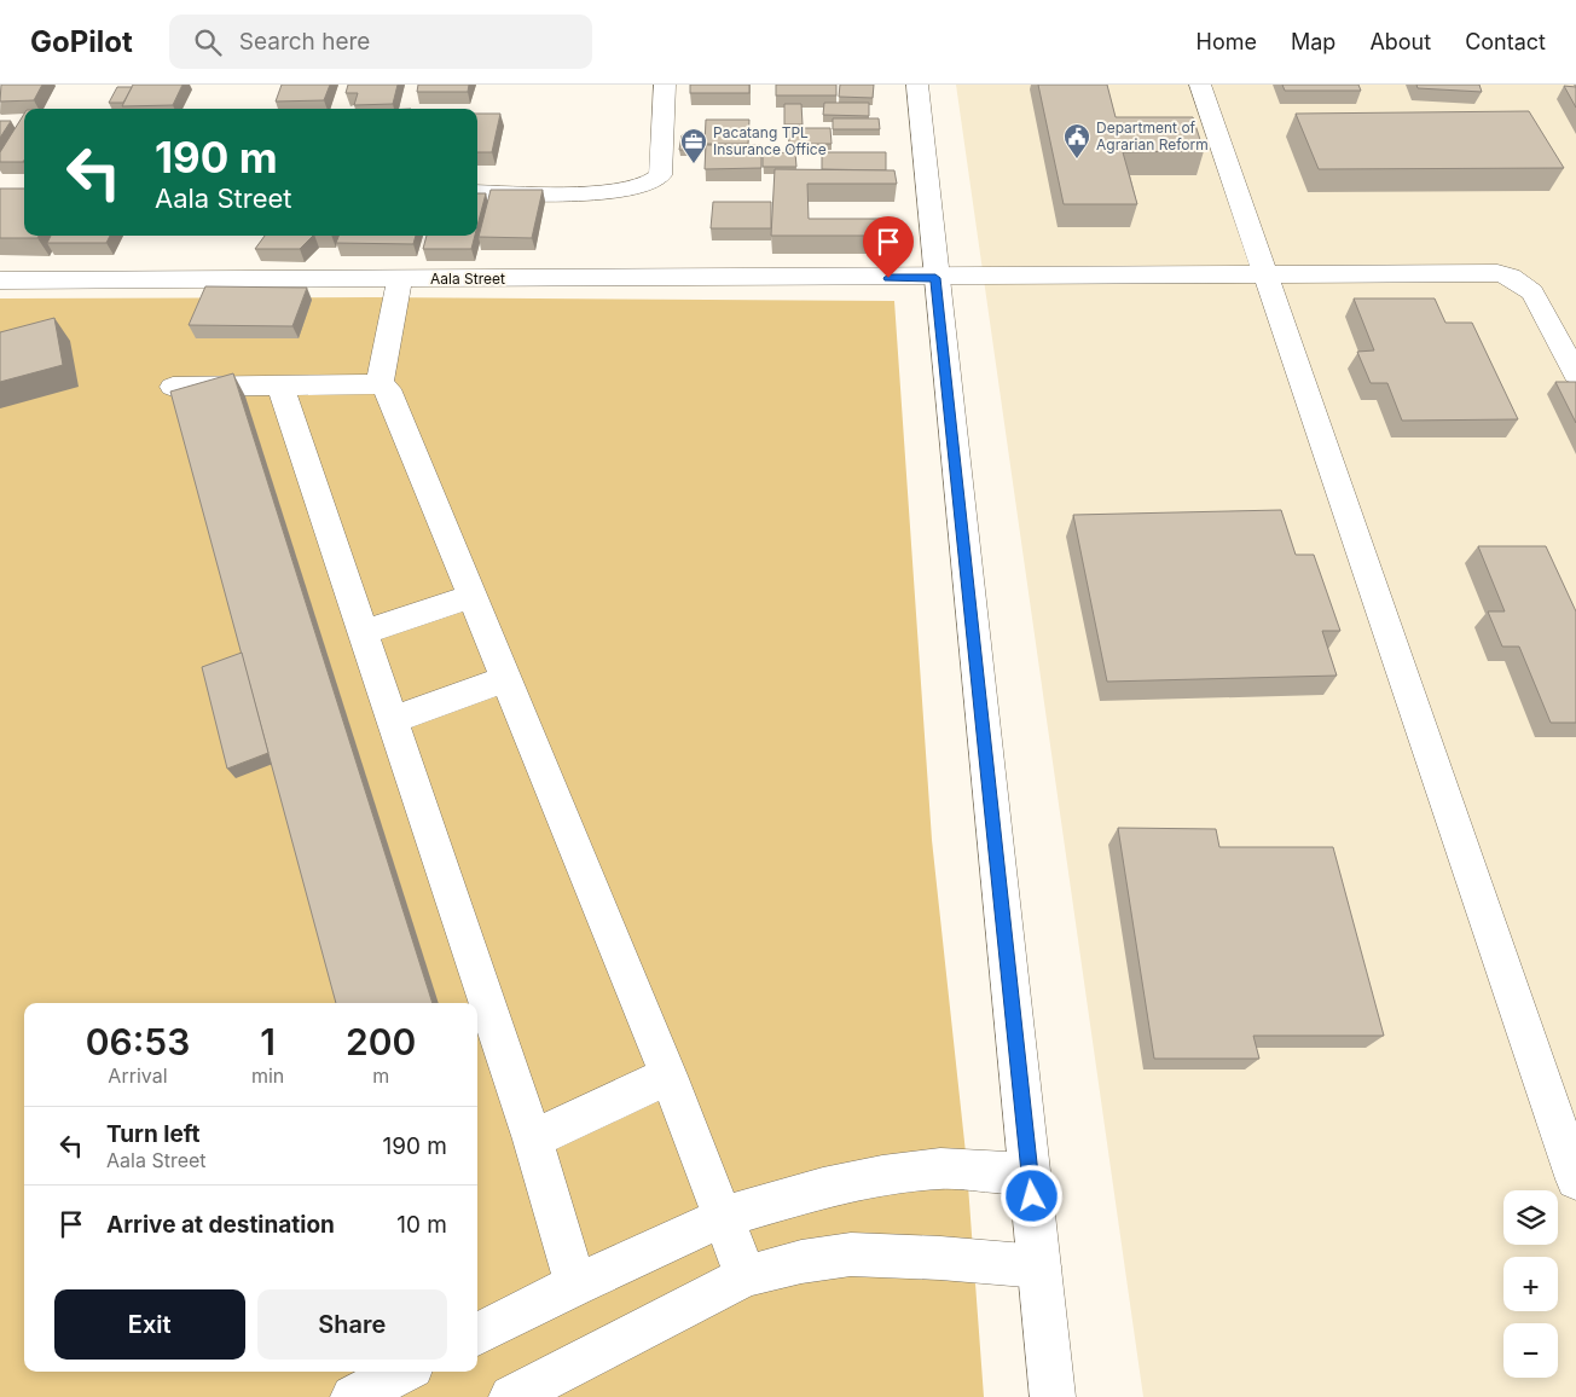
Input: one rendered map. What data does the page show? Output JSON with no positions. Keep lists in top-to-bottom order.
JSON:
{
  "streets": {
    "street": ["Aala Street"]
  },
  "places": {
    "public building": ["Department of Agrarian Reform"],
    "office": ["Pacatang TPL Insurance Office"]
  },
  "page": {
    "header": "GoPilot",
    "search": "Search here",
    "nav": [
      "Home",
      "Map",
      "About",
      "Contact"
    ],
    "turn": ["190 m", "Aala Street"],
    "eta": [
      "06:53",
      "Arrival",
      "1",
      "min",
      "200",
      "m"
    ],
    "list": [
      {
        "name": "Turn left",
        "note": "Aala Street",
        "value": "190 m"
      },
      {
        "name": "Arrive at destination",
        "value": "10 m"
      }
    ],
    "map_buttons": ["+", "−"],
    "buttons": ["Exit", "Share"]
  }
}
